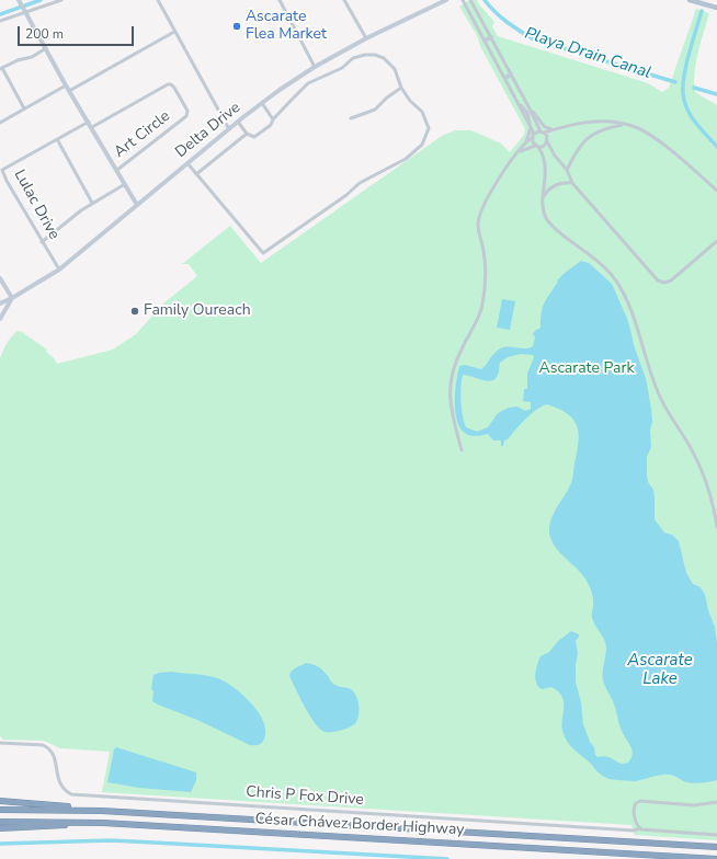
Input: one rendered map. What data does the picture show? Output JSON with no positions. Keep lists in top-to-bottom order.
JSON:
{
  "streets": {
    "highway": ["César Chávez Border Highway"],
    "main road": ["Delta Drive"],
    "street": ["Art Circle", "Lulac Drive", "Chris P Fox Drive"]
  },
  "crossings": [
    ["Delta Drive", "Lulac Drive"],
    ["Art Circle", "Lulac Drive"]
  ],
  "water": ["Playa Drain Canal", "Ascarate Lake"],
  "parks": ["Ascarate Park"],
  "places": ["Ascarate Flea Market", "Family Oureach"],
  "scale_bar": "200 m"
}
